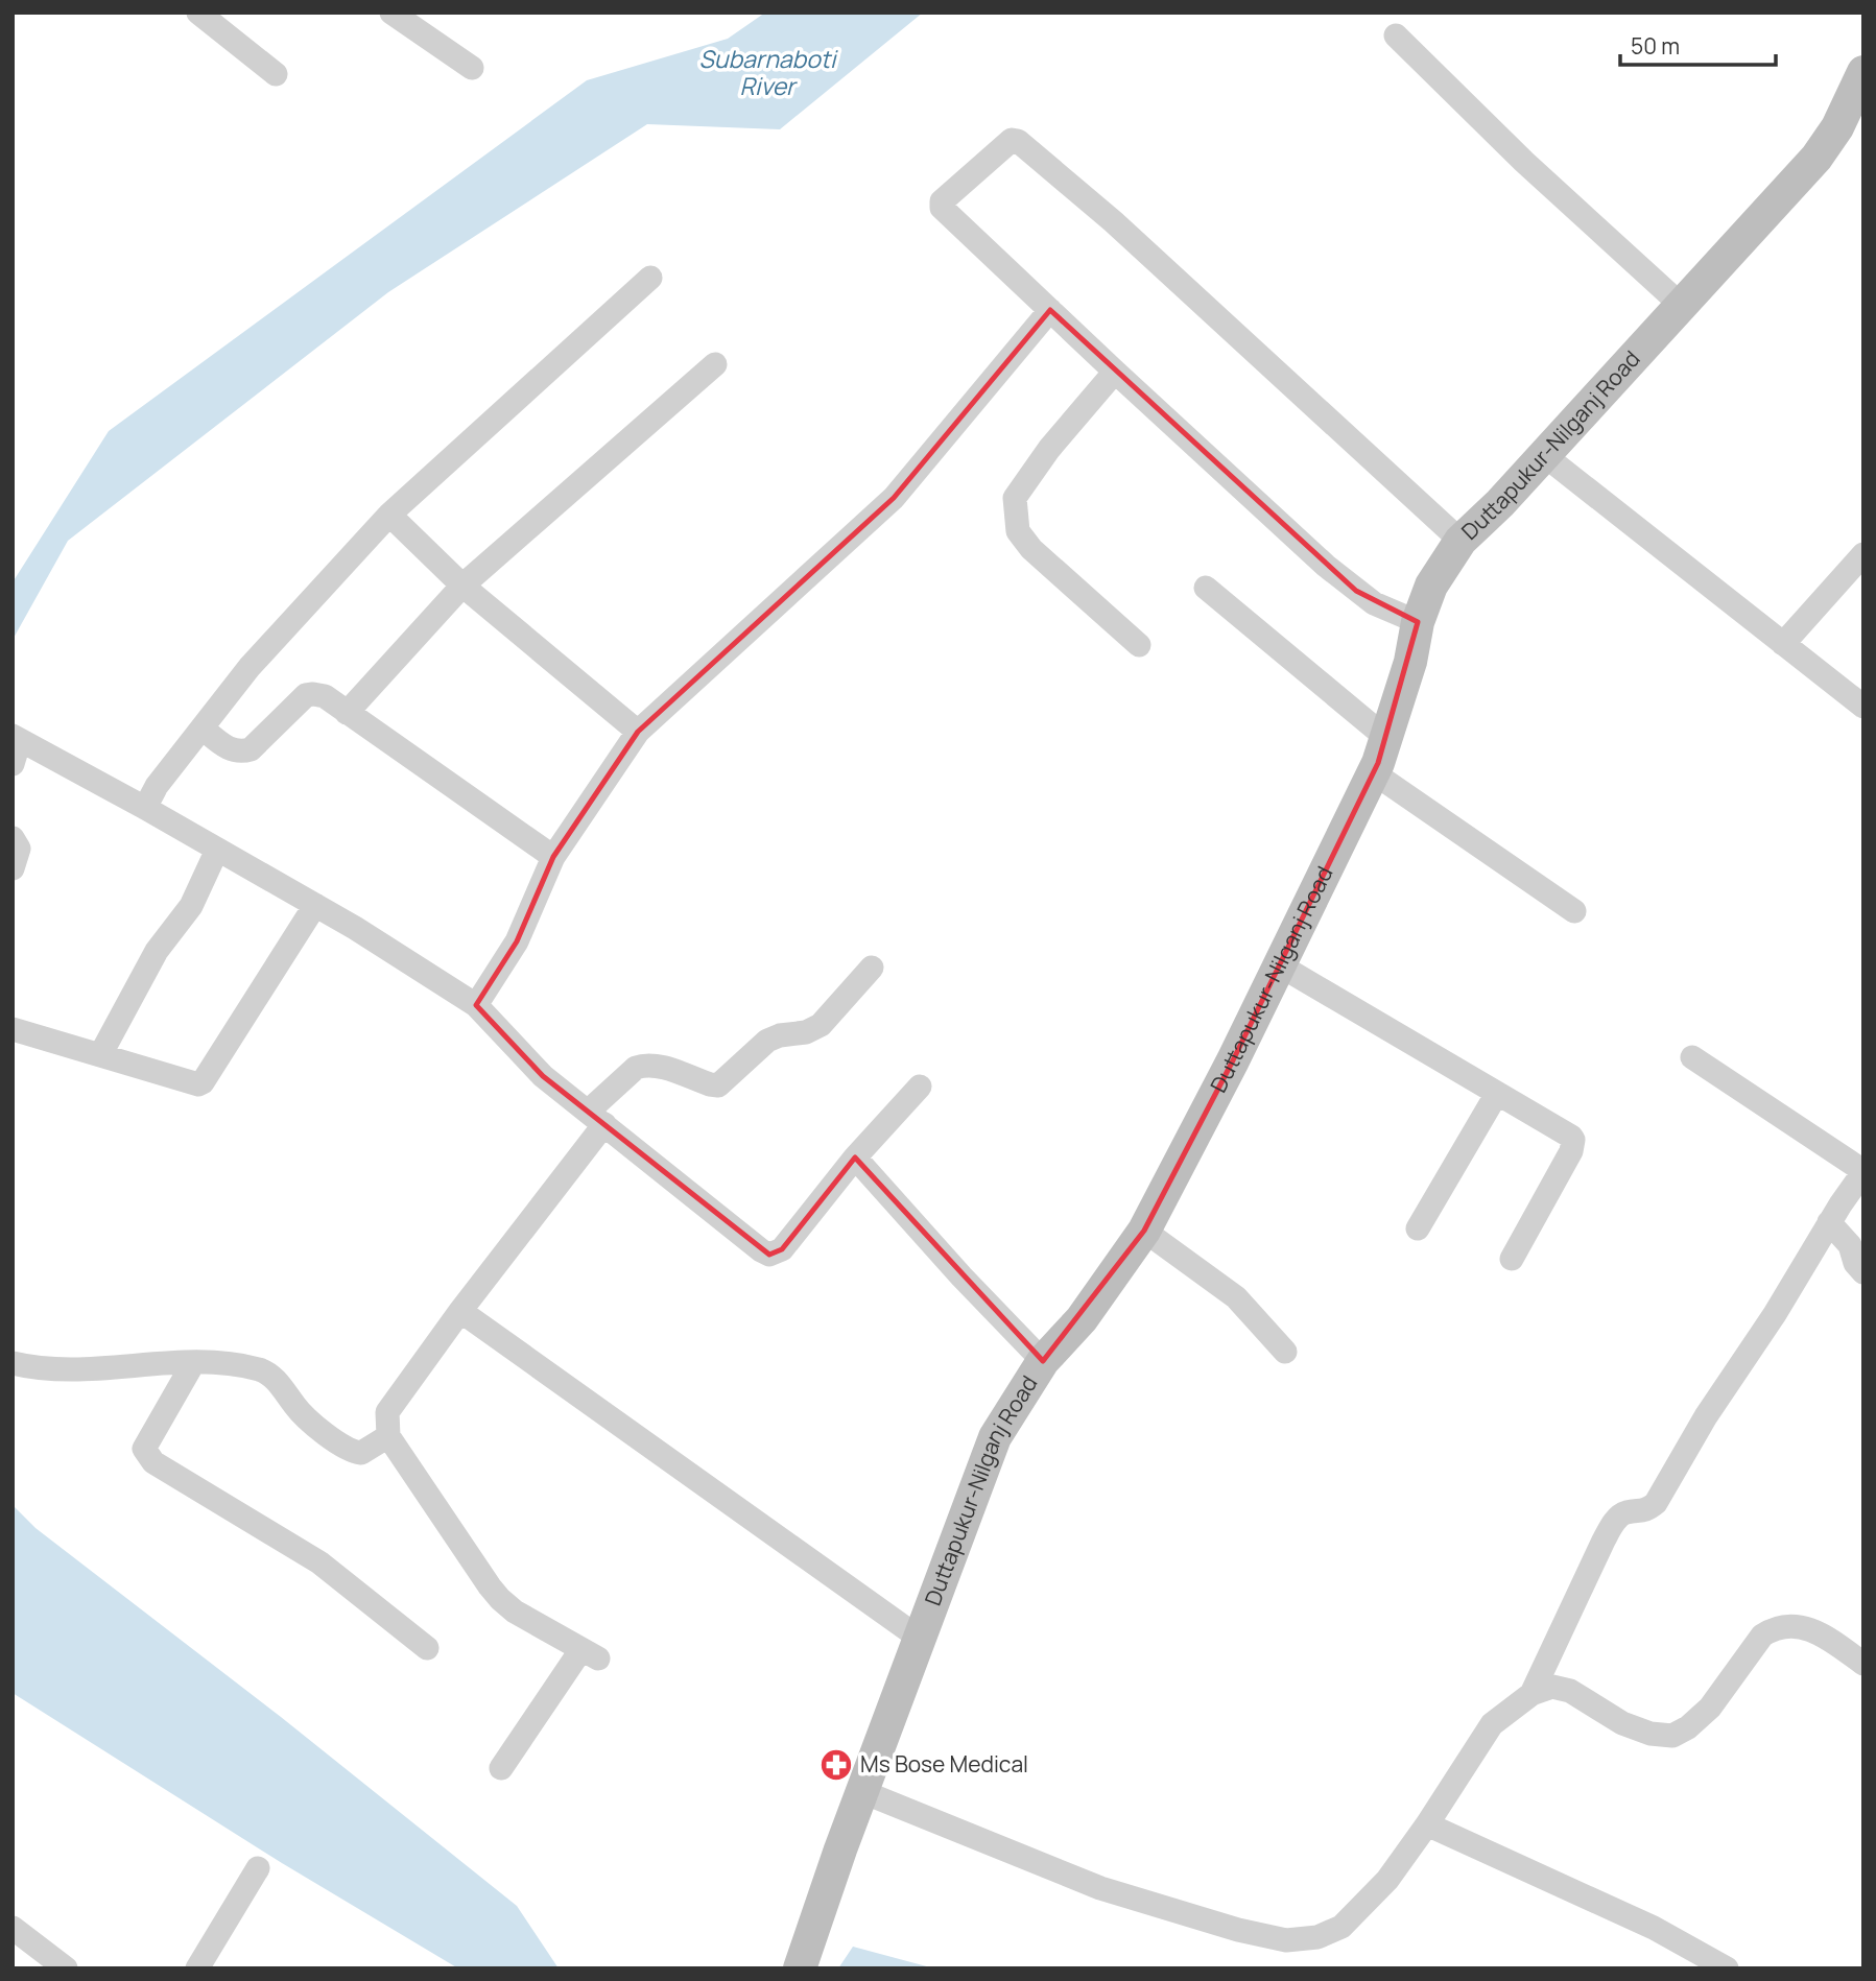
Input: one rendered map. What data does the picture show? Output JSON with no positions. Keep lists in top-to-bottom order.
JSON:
{
  "streets": {
    "main road": ["Duttapukur-Nilganj Road"]
  },
  "water": ["Subarnaboti River"],
  "places": {
    "pharmacy": ["Ms Bose Medical"]
  },
  "scale_bar": "50 m"
}
